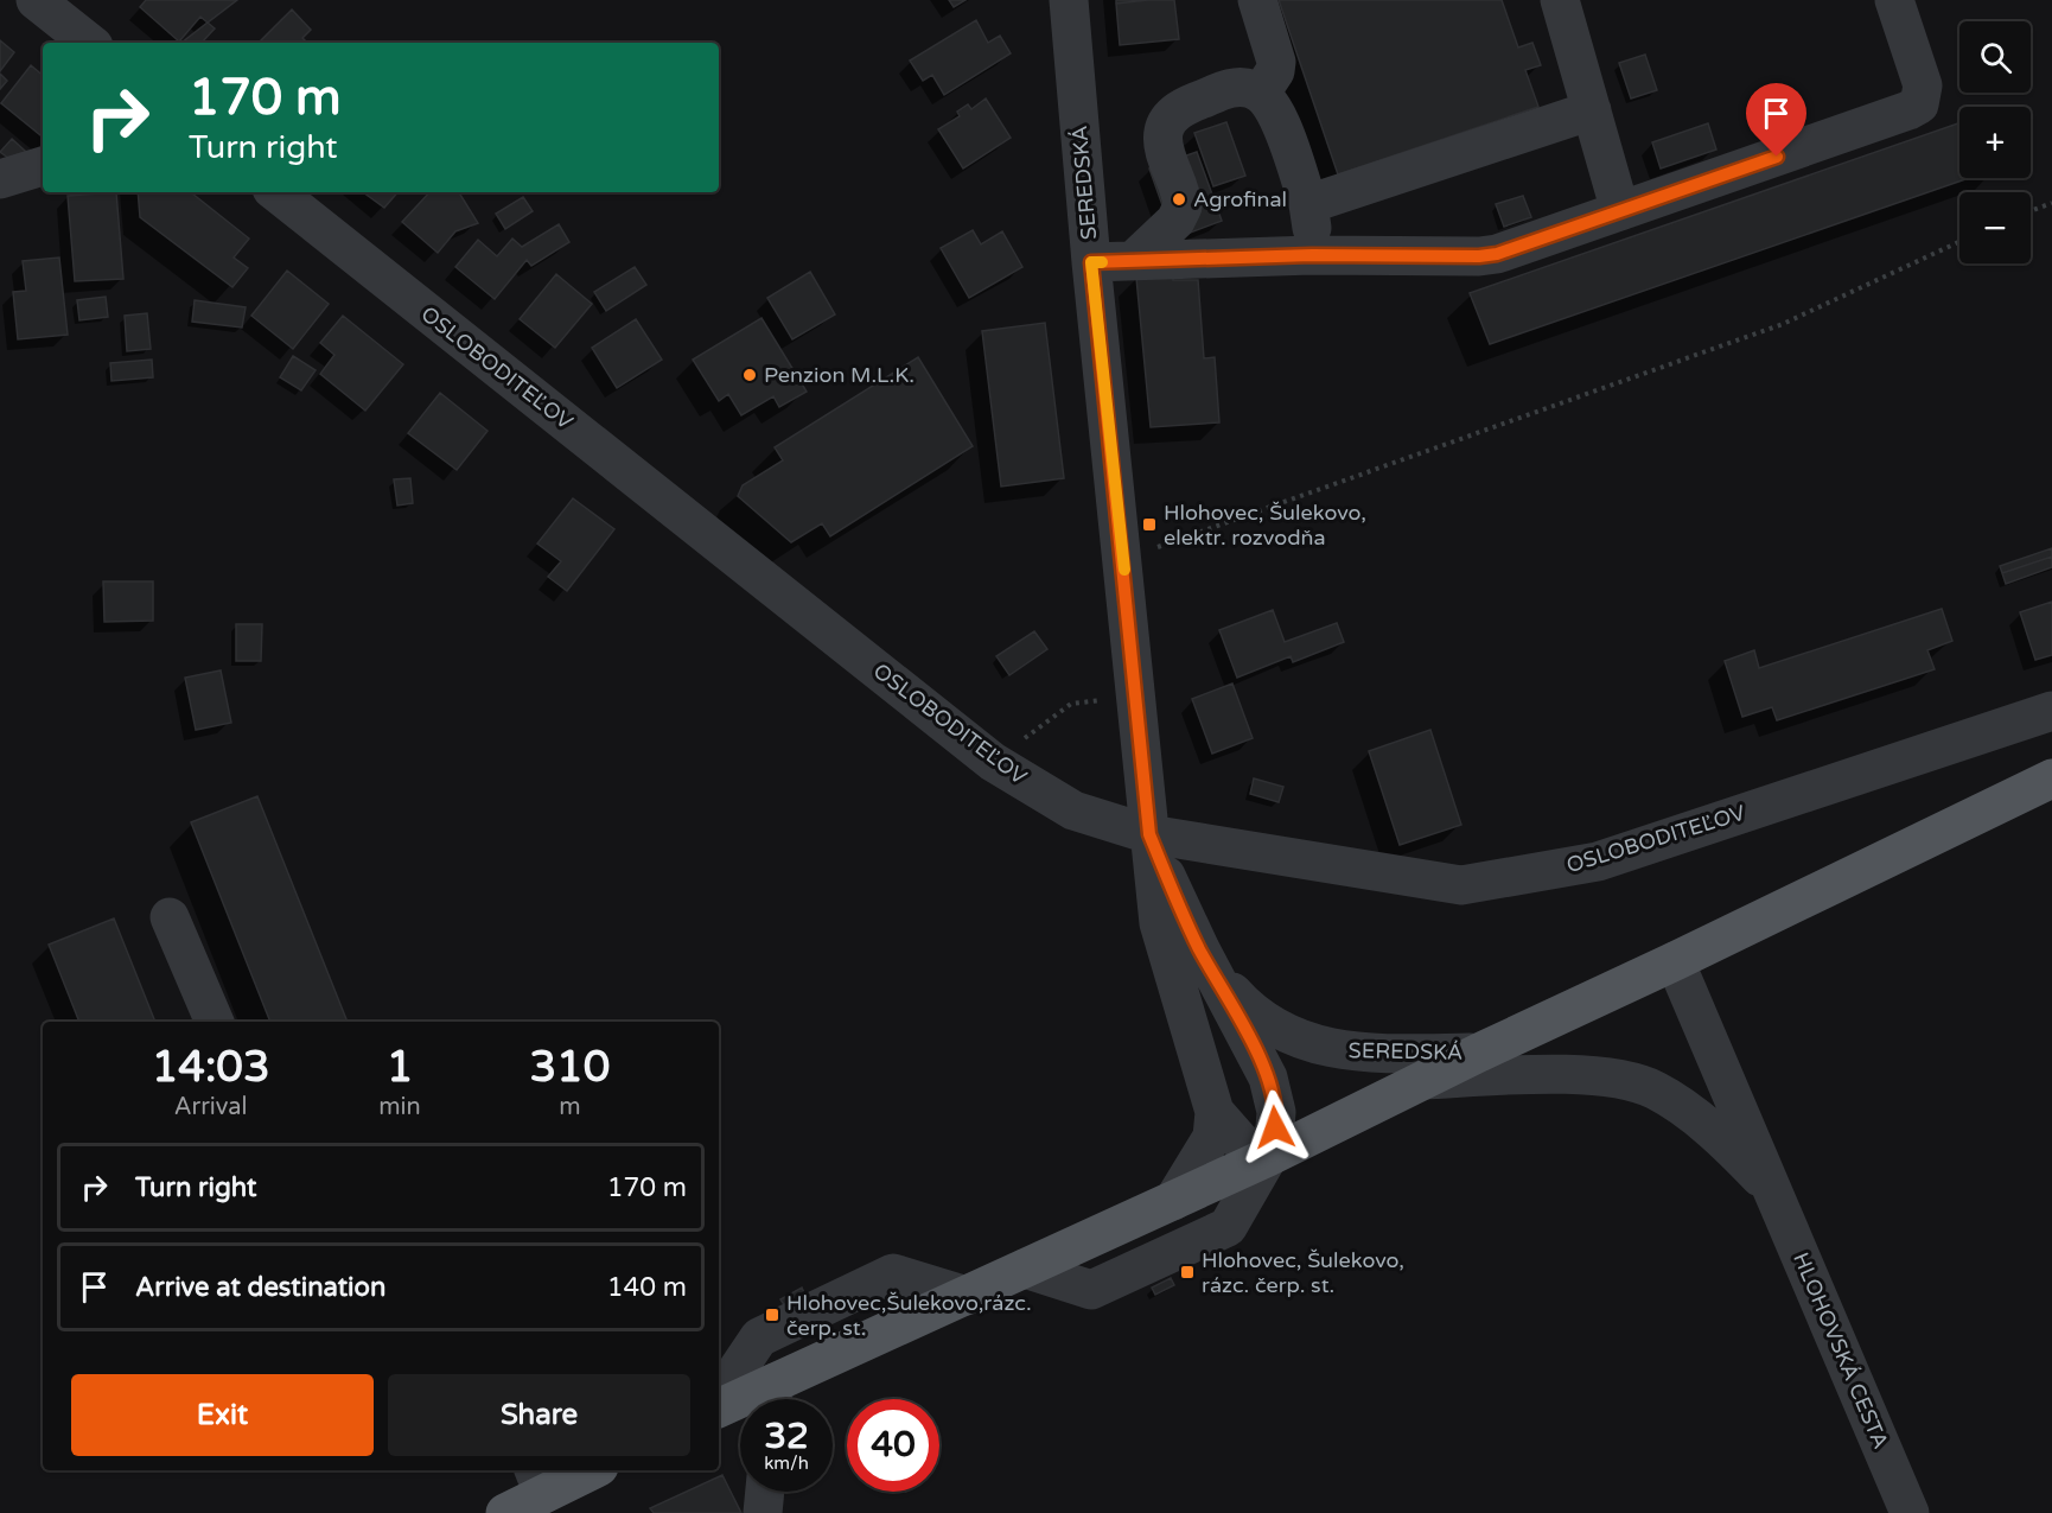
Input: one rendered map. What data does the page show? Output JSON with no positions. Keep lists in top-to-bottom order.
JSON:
{
  "streets": {
    "street": ["SEREDSKÁ", "OSLOBODITEĽOV", "HLOHOVSKÁ CESTA"]
  },
  "crossings": [
    ["SEREDSKÁ", "OSLOBODITEĽOV"]
  ],
  "places": {
    "other": ["Agrofinal", "Penzion M.L.K."],
    "transit": ["Hlohovec, Šulekovo, elektr. rozvodňa", "Hlohovec, Šulekovo, rázc. čerp. st.", "Hlohovec,Šulekovo,rázc. čerp. st."]
  },
  "page": {
    "map_buttons": ["+", "−"],
    "turn": ["170 m", "Turn right"],
    "eta": [
      "14:03",
      "Arrival",
      "1",
      "min",
      "310",
      "m"
    ],
    "list": [
      {
        "name": "Turn right",
        "value": "170 m"
      },
      {
        "name": "Arrive at destination",
        "value": "140 m"
      }
    ],
    "buttons": ["Exit", "Share"],
    "speed": "32 km/h",
    "limit": "40"
  }
}
